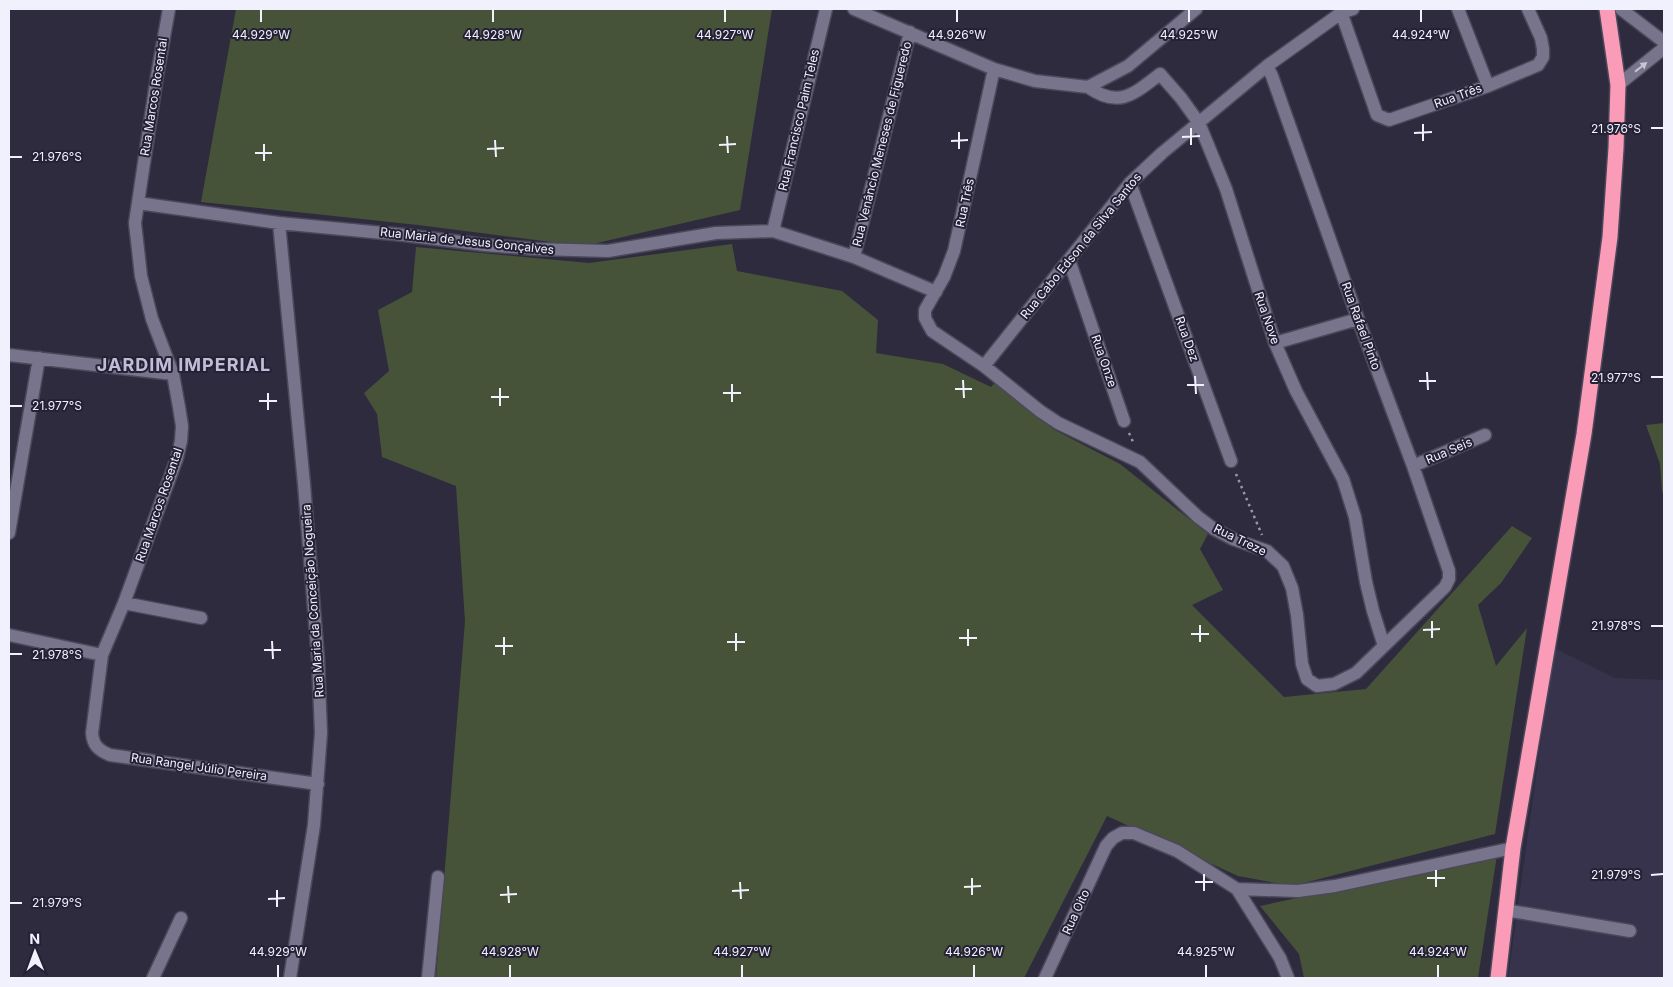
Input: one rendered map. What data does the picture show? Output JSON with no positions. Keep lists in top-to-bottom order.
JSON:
{
  "streets": {
    "street": [
      "Rua Três",
      "Rua Marcos Rosental",
      "Rua Francisco Paim Teles",
      "Rua Venâncio Meneses de Figueredo",
      "Rua Maria de Jesus Gonçalves",
      "Rua Cabo Edson da Silva Santos",
      "Rua Nove",
      "Rua Rafael Pinto",
      "Rua Dez",
      "Rua Onze",
      "Rua Seis",
      "Rua Treze",
      "Rua Maria da Conceição Nogueira",
      "Rua Rangel Júlio Pereira",
      "Rua Oito"
    ]
  },
  "crossings": [
    ["Rua Três", "Rua Maria de Jesus Gonçalves"],
    ["Rua Três", "Rua Cabo Edson da Silva Santos"],
    ["Rua Três", "Rua Treze"],
    ["Rua Marcos Rosental", "Rua Maria de Jesus Gonçalves"],
    ["Rua Marcos Rosental", "Rua Rangel Júlio Pereira"],
    ["Rua Francisco Paim Teles", "Rua Maria de Jesus Gonçalves"],
    ["Rua Venâncio Meneses de Figueredo", "Rua Maria de Jesus Gonçalves"],
    ["Rua Maria de Jesus Gonçalves", "Rua Maria da Conceição Nogueira"],
    ["Rua Cabo Edson da Silva Santos", "Rua Nove"],
    ["Rua Cabo Edson da Silva Santos", "Rua Rafael Pinto"],
    ["Rua Cabo Edson da Silva Santos", "Rua Dez"],
    ["Rua Cabo Edson da Silva Santos", "Rua Onze"],
    ["Rua Cabo Edson da Silva Santos", "Rua Treze"],
    ["Rua Nove", "Rua Treze"],
    ["Rua Rafael Pinto", "Rua Seis"],
    ["Rua Rafael Pinto", "Rua Treze"],
    ["Rua Maria da Conceição Nogueira", "Rua Rangel Júlio Pereira"]
  ],
  "districts": ["JARDIM IMPERIAL"],
  "north": "top",
  "coordinates": [
    "44.929°W",
    "44.928°W",
    "44.927°W",
    "44.926°W",
    "44.925°W",
    "44.924°W",
    "21.976°S",
    "21.977°S",
    "21.978°S",
    "21.979°S"
  ]
}
